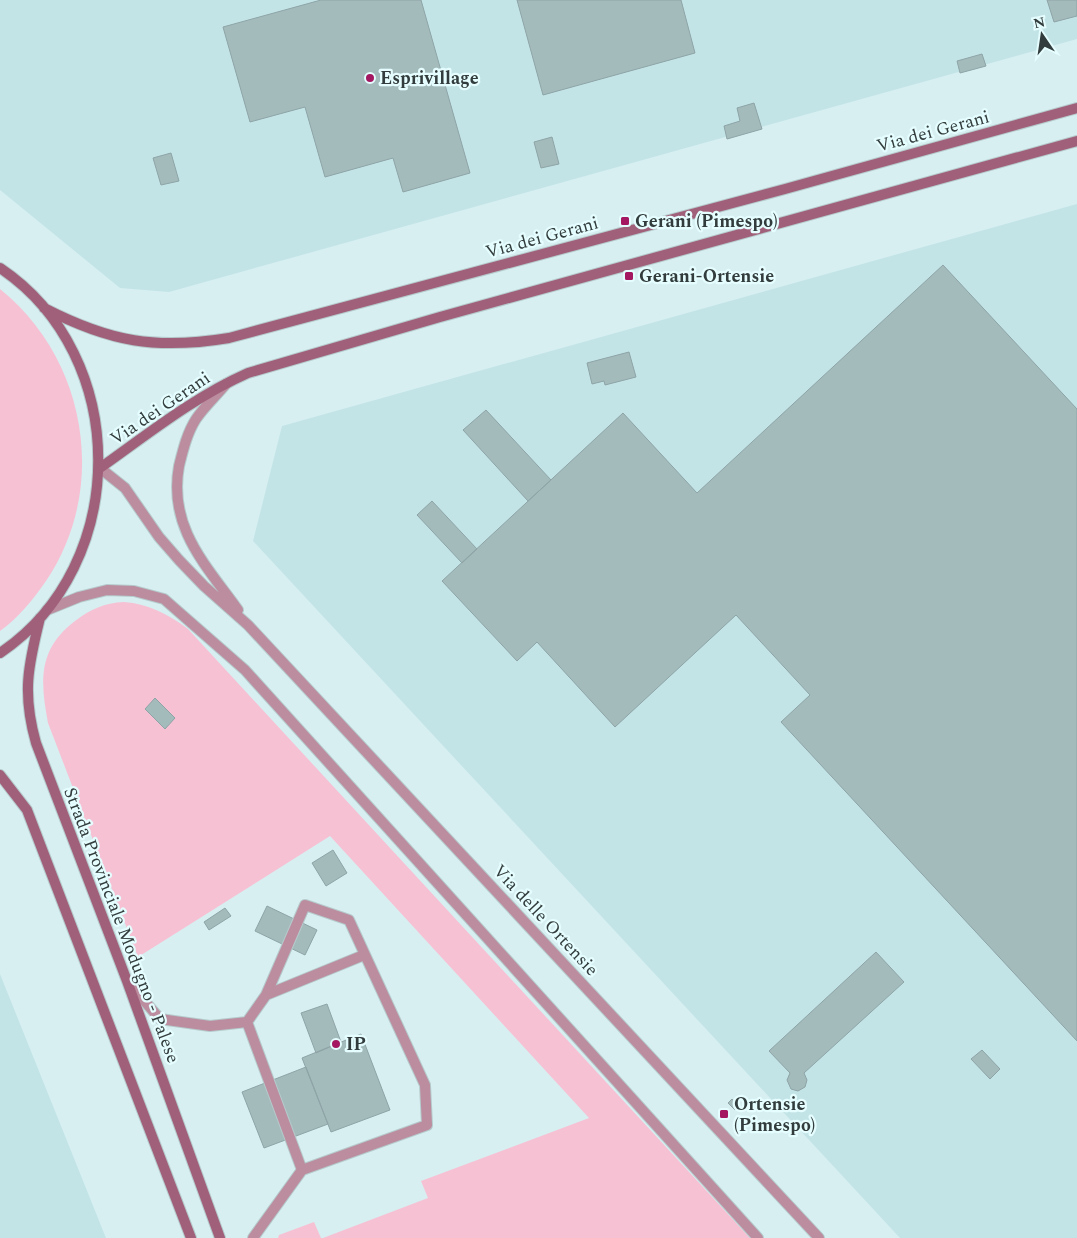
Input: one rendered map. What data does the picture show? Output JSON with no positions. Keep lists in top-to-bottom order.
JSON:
{
  "streets": {
    "street": ["Via dei Gerani", "Via delle Ortensie", "Strada Provinciale Modugno - Palese"]
  },
  "crossings": [
    ["Via dei Gerani", "Strada Provinciale Modugno - Palese"]
  ],
  "places": {
    "other": ["Esprivillage", "IP"],
    "transit": ["Gerani (Pimespo)", "Gerani-Ortensie", "Ortensie (Pimespo)"]
  },
  "north": "top"
}
